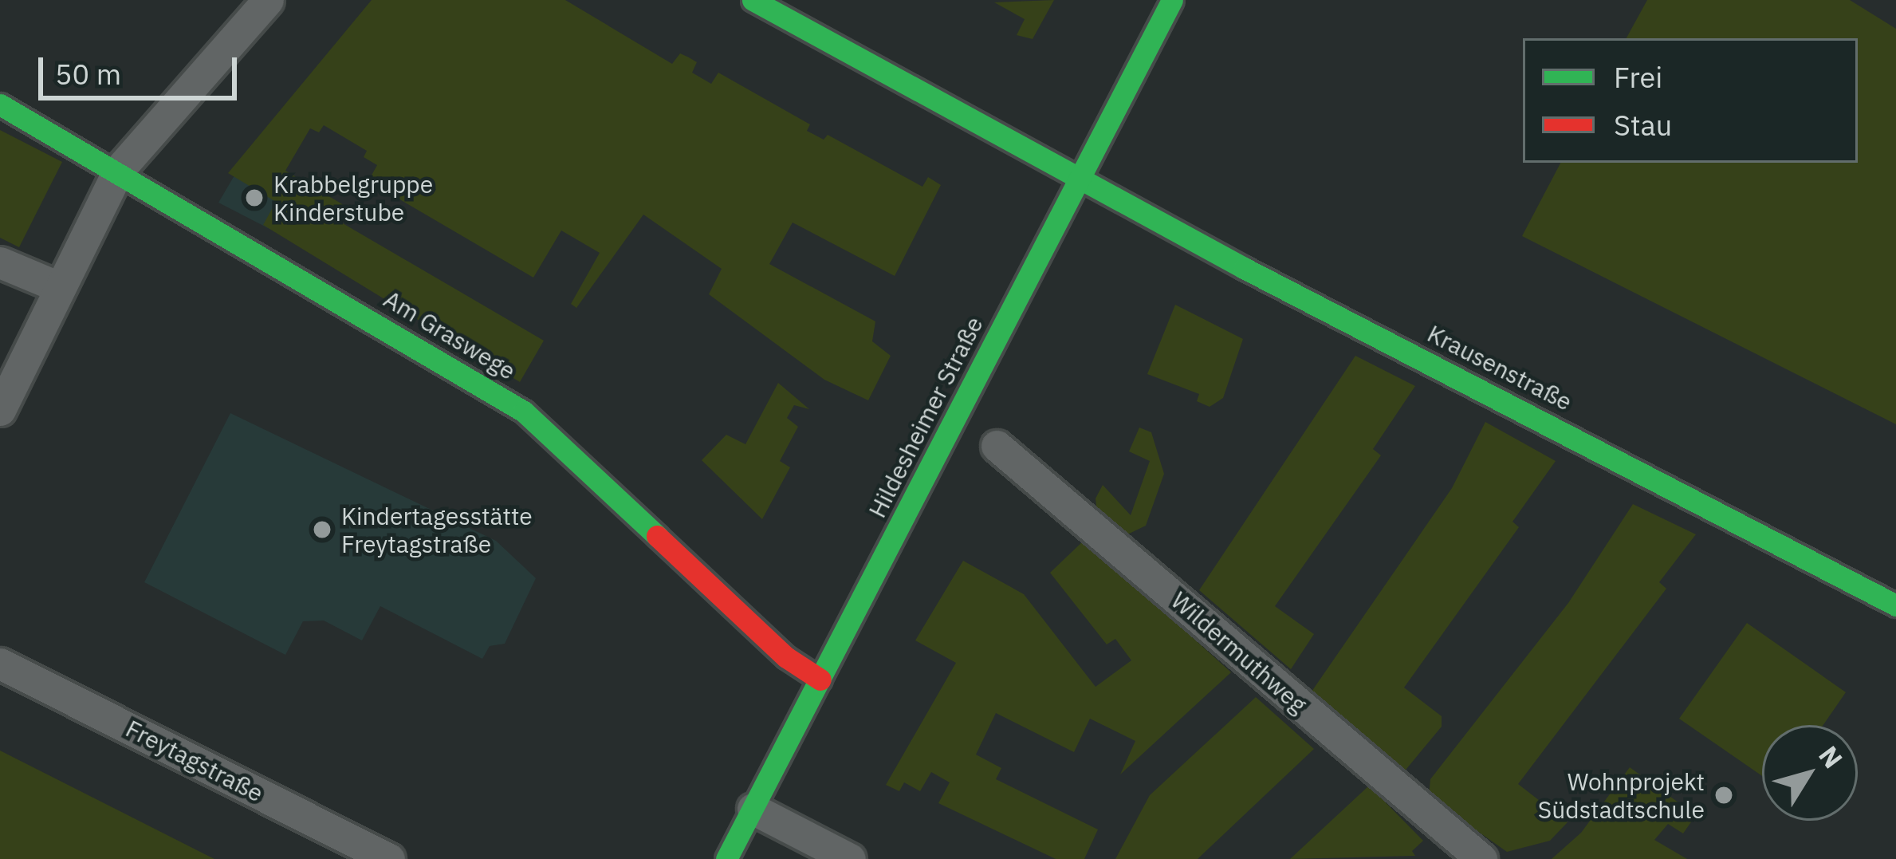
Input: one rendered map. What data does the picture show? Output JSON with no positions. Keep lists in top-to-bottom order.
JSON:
{
  "streets": {
    "street": [
      "Am Graswege",
      "Krausenstraße",
      "Hildesheimer Straße",
      "Wildermuthweg",
      "Freytagstraße"
    ]
  },
  "crossings": [
    ["Am Graswege", "Hildesheimer Straße"],
    ["Krausenstraße", "Hildesheimer Straße"]
  ],
  "places": ["Krabbelgruppe Kinderstube", "Kindertagesstätte Freytagstraße", "Wohnprojekt Südstadtschule"],
  "legend": ["Frei", "Stau"],
  "scale_bar": "50 m",
  "north": "top right"
}
